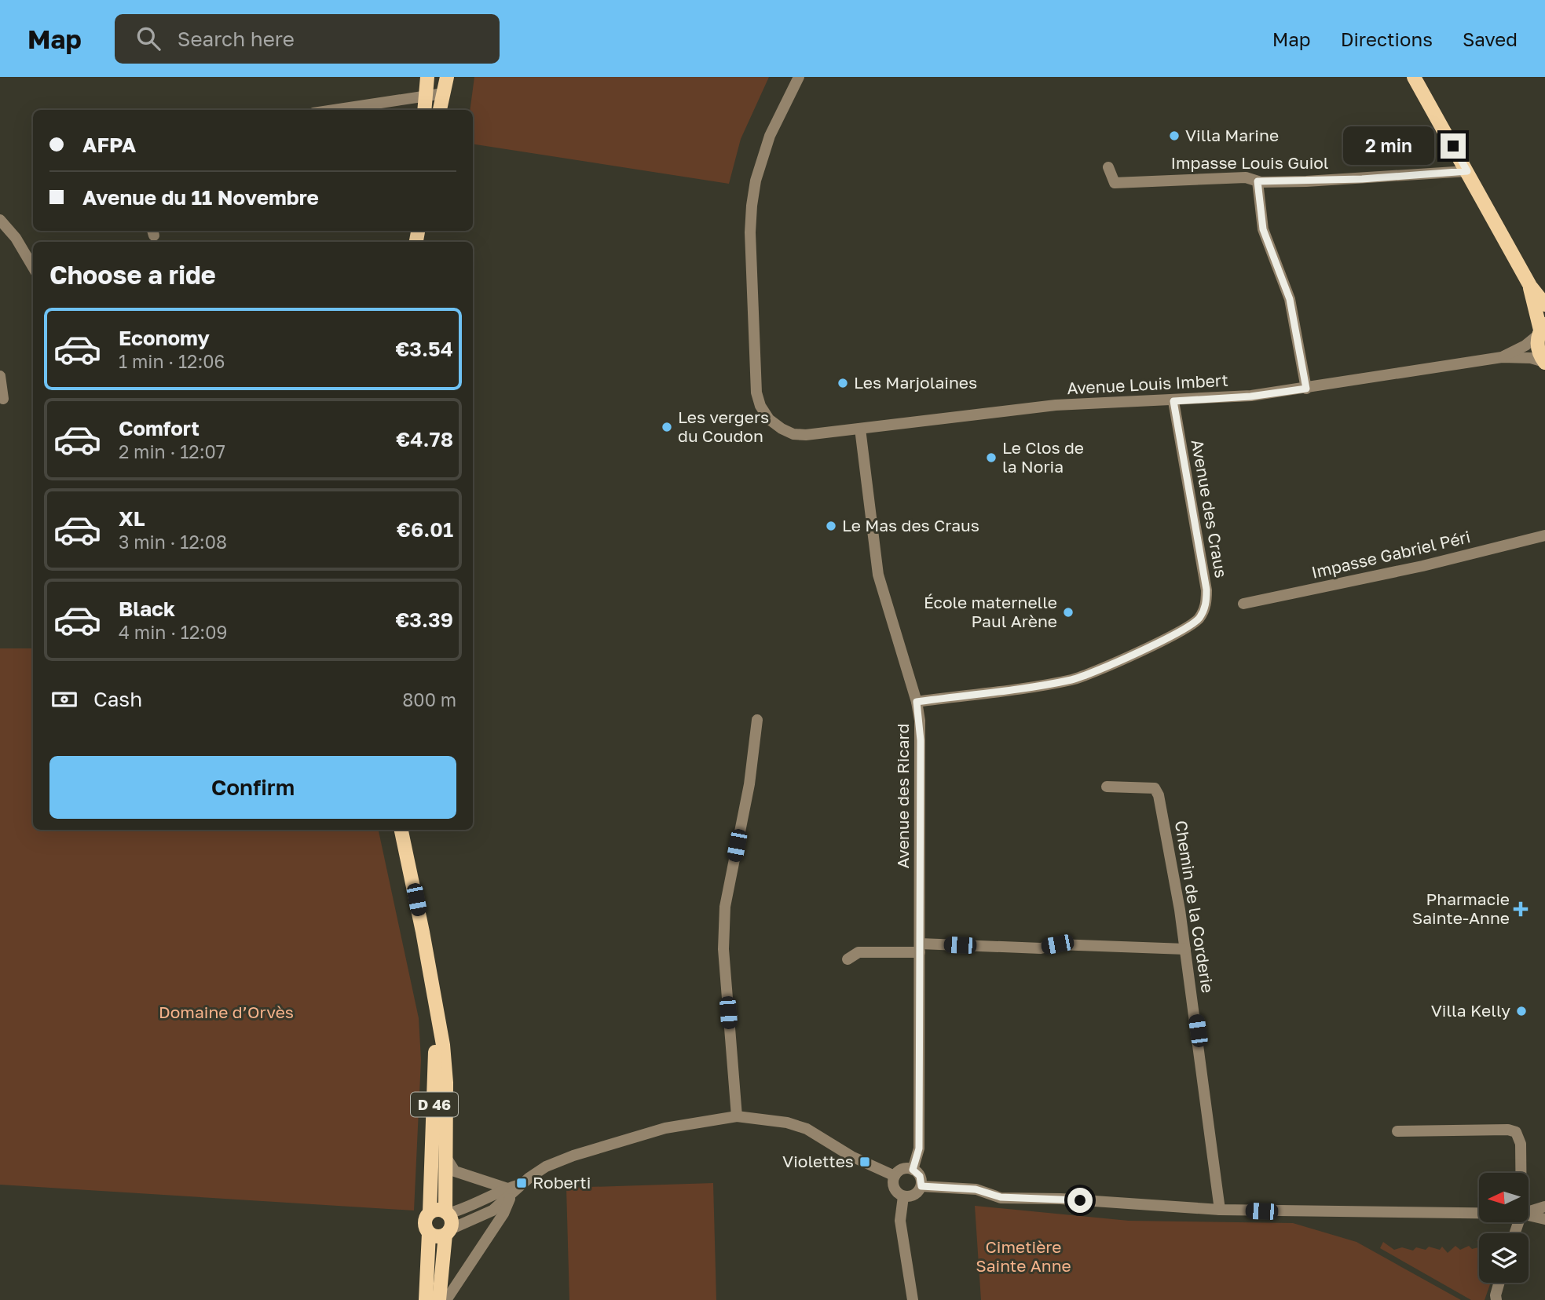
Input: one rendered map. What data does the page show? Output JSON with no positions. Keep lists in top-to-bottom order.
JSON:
{
  "streets": {
    "main road": ["D 46"],
    "street": [
      "Impasse Louis Guiol",
      "Avenue Louis Imbert",
      "Avenue des Craus",
      "Impasse Gabriel Péri",
      "Avenue des Ricard",
      "Chemin de la Corderie"
    ]
  },
  "crossings": [
    ["Avenue Louis Imbert", "Avenue des Craus"],
    ["Avenue Louis Imbert", "Avenue des Ricard"],
    ["Avenue des Craus", "Avenue des Ricard"]
  ],
  "parks": ["Domaine d’Orvès", "Cimetière Sainte Anne"],
  "places": {
    "other": [
      "Villa Marine",
      "Les Marjolaines",
      "Les vergers du Coudon",
      "Le Clos de la Noria",
      "Le Mas des Craus",
      "École maternelle Paul Arène",
      "Villa Kelly"
    ],
    "health": ["Pharmacie Sainte-Anne"],
    "transit": ["Violettes", "Roberti"]
  },
  "north": "left",
  "page": {
    "header": "Map",
    "search": "Search here",
    "nav": ["Map", "Directions", "Saved"],
    "banner": ["AFPA", "Avenue du 11 Novembre"],
    "bubble": "2 min",
    "heading": "Choose a ride",
    "list": [
      {
        "name": "Economy",
        "note": "1 min · 12:06",
        "value": "€3.54"
      },
      {
        "name": "Comfort",
        "note": "2 min · 12:07",
        "value": "€4.78"
      },
      {
        "name": "XL",
        "note": "3 min · 12:08",
        "value": "€6.01"
      },
      {
        "name": "Black",
        "note": "4 min · 12:09",
        "value": "€3.39"
      }
    ],
    "pay": ["Cash", "800 m"],
    "buttons": "Confirm"
  }
}
